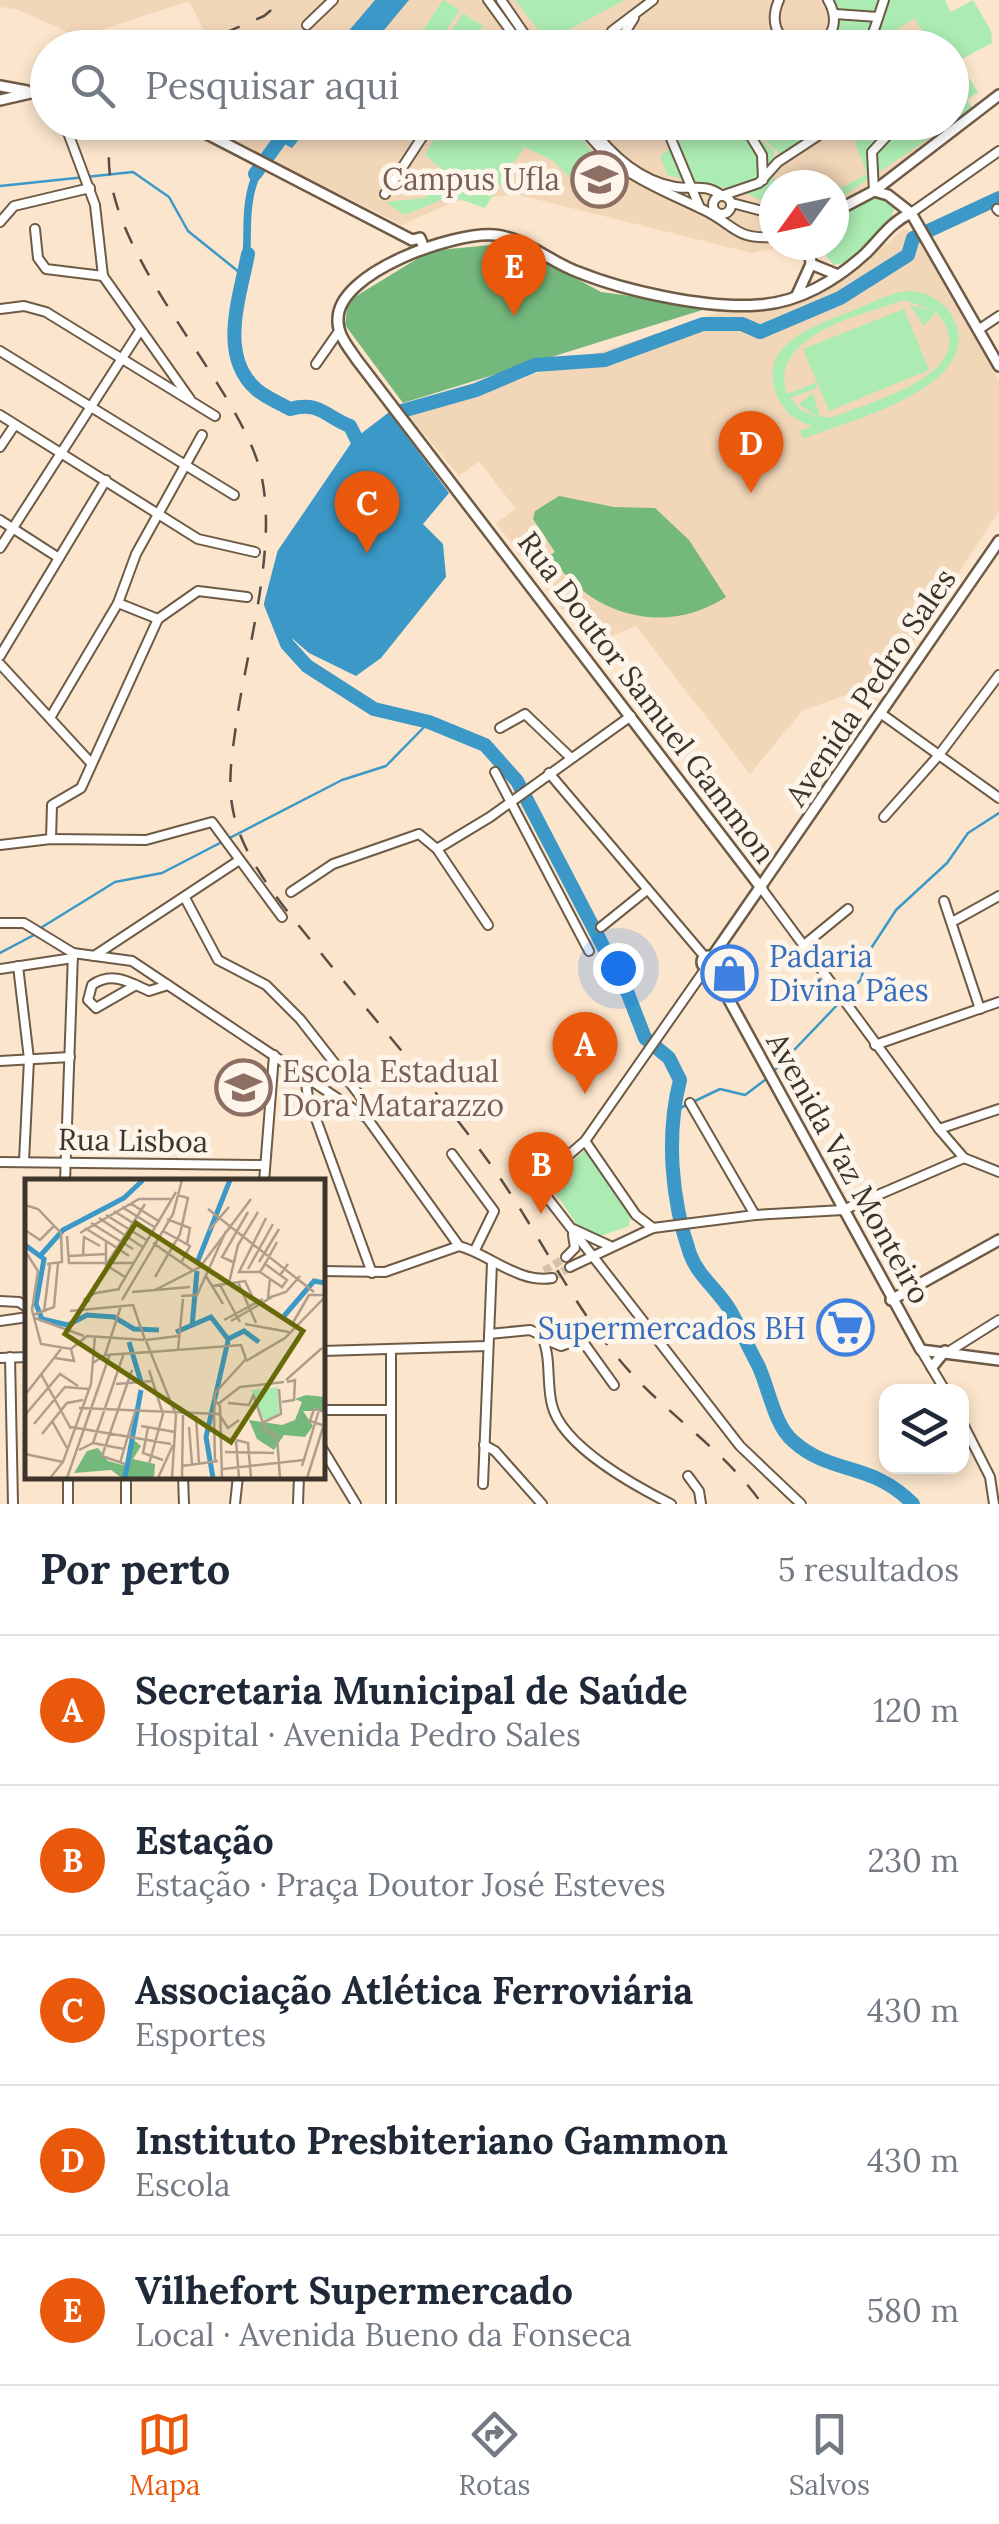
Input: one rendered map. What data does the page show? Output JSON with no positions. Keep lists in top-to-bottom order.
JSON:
{
  "streets": {
    "main road": ["Avenida Pedro Sales", "Rua Doutor Samuel Gammon", "Avenida Vaz Monteiro"],
    "street": ["Rua Lisboa"]
  },
  "crossings": [
    ["Avenida Pedro Sales", "Rua Doutor Samuel Gammon"],
    ["Avenida Pedro Sales", "Avenida Vaz Monteiro"]
  ],
  "places": {
    "school or university": ["Campus Ufla", "Escola Estadual Dora Matarazzo"],
    "shop": ["Padaria Divina Pães"],
    "supermarket": ["Supermercados BH"]
  },
  "north": "bottom left",
  "page": {
    "search": "Pesquisar aqui",
    "pins": [
      "E",
      "D",
      "C",
      "A",
      "B"
    ],
    "heading": ["Por perto", "5 resultados"],
    "list": [
      {
        "mark": "A",
        "name": "Secretaria Municipal de Saúde",
        "note": "Hospital · Avenida Pedro Sales",
        "value": "120 m"
      },
      {
        "mark": "B",
        "name": "Estação",
        "note": "Estação · Praça Doutor José Esteves",
        "value": "230 m"
      },
      {
        "mark": "C",
        "name": "Associação Atlética Ferroviária",
        "note": "Esportes",
        "value": "430 m"
      },
      {
        "mark": "D",
        "name": "Instituto Presbiteriano Gammon",
        "note": "Escola",
        "value": "430 m"
      },
      {
        "mark": "E",
        "name": "Vilhefort Supermercado",
        "note": "Local · Avenida Bueno da Fonseca",
        "value": "580 m"
      }
    ],
    "nav": ["Mapa", "Rotas", "Salvos"]
  }
}
